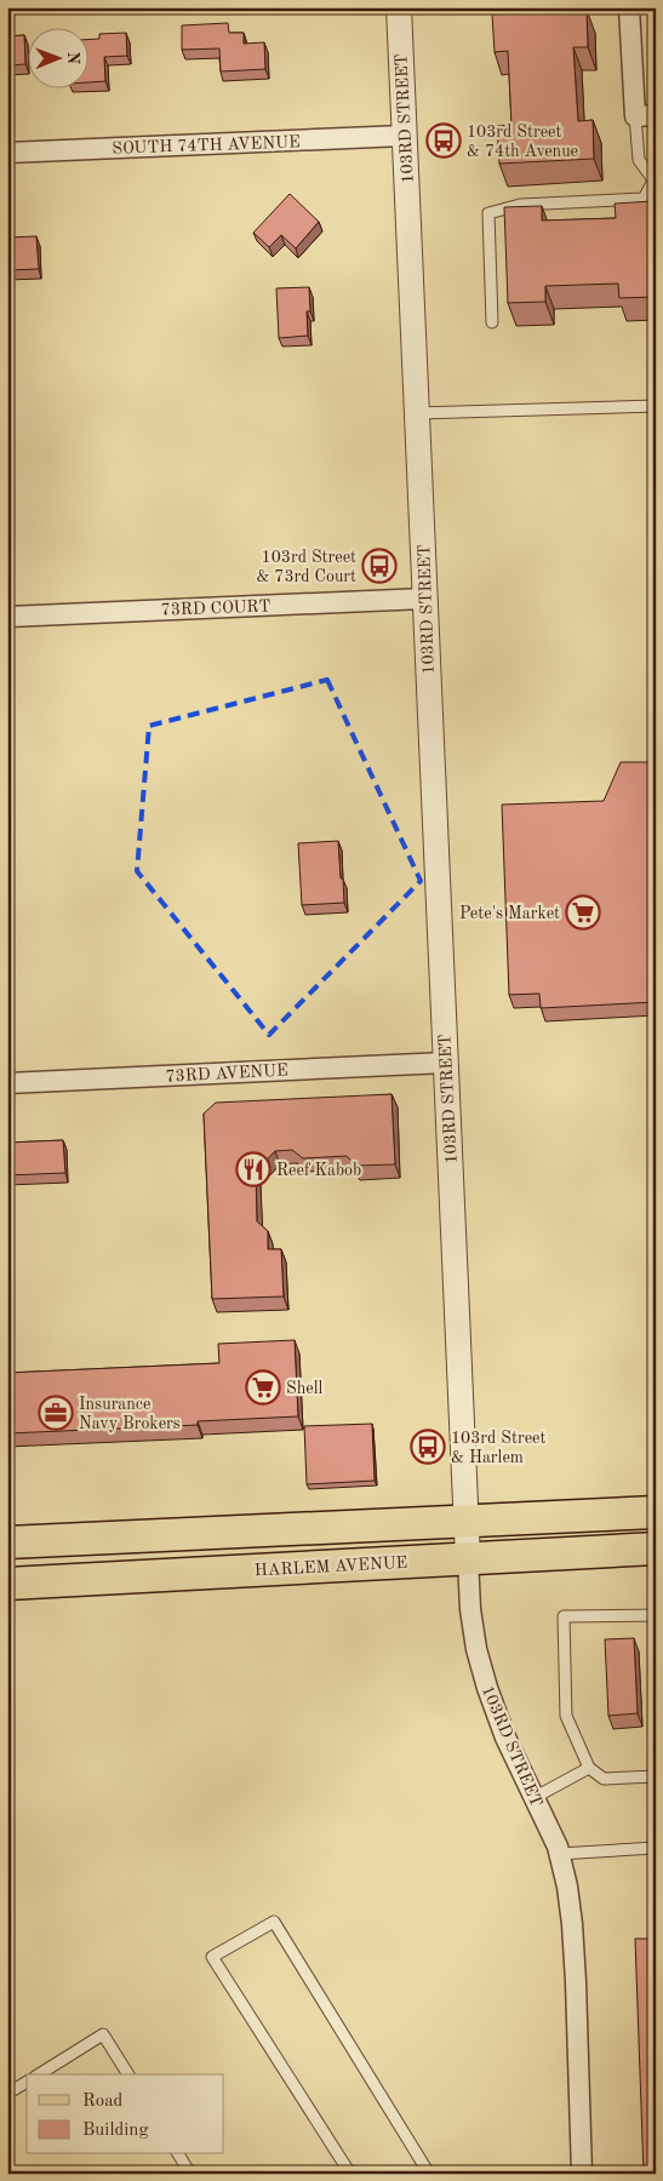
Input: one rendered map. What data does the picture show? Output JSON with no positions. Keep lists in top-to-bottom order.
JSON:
{
  "streets": {
    "main road": ["HARLEM AVENUE"],
    "street": [
      "103RD STREET",
      "SOUTH 74TH AVENUE",
      "73RD COURT",
      "73RD AVENUE"
    ]
  },
  "crossings": [
    ["103RD STREET", "SOUTH 74TH AVENUE"],
    ["103RD STREET", "73RD COURT"],
    ["103RD STREET", "73RD AVENUE"],
    ["103RD STREET", "HARLEM AVENUE"]
  ],
  "places": {
    "bus stop": ["103rd Street & 74th Avenue", "103rd Street & 73rd Court", "103rd Street & Harlem"],
    "supermarket": ["Pete's Market", "Shell"],
    "restaurant": ["Reef Kabob"],
    "office": ["Insurance Navy Brokers"]
  },
  "legend": ["Road", "Building"],
  "north": "right"
}
